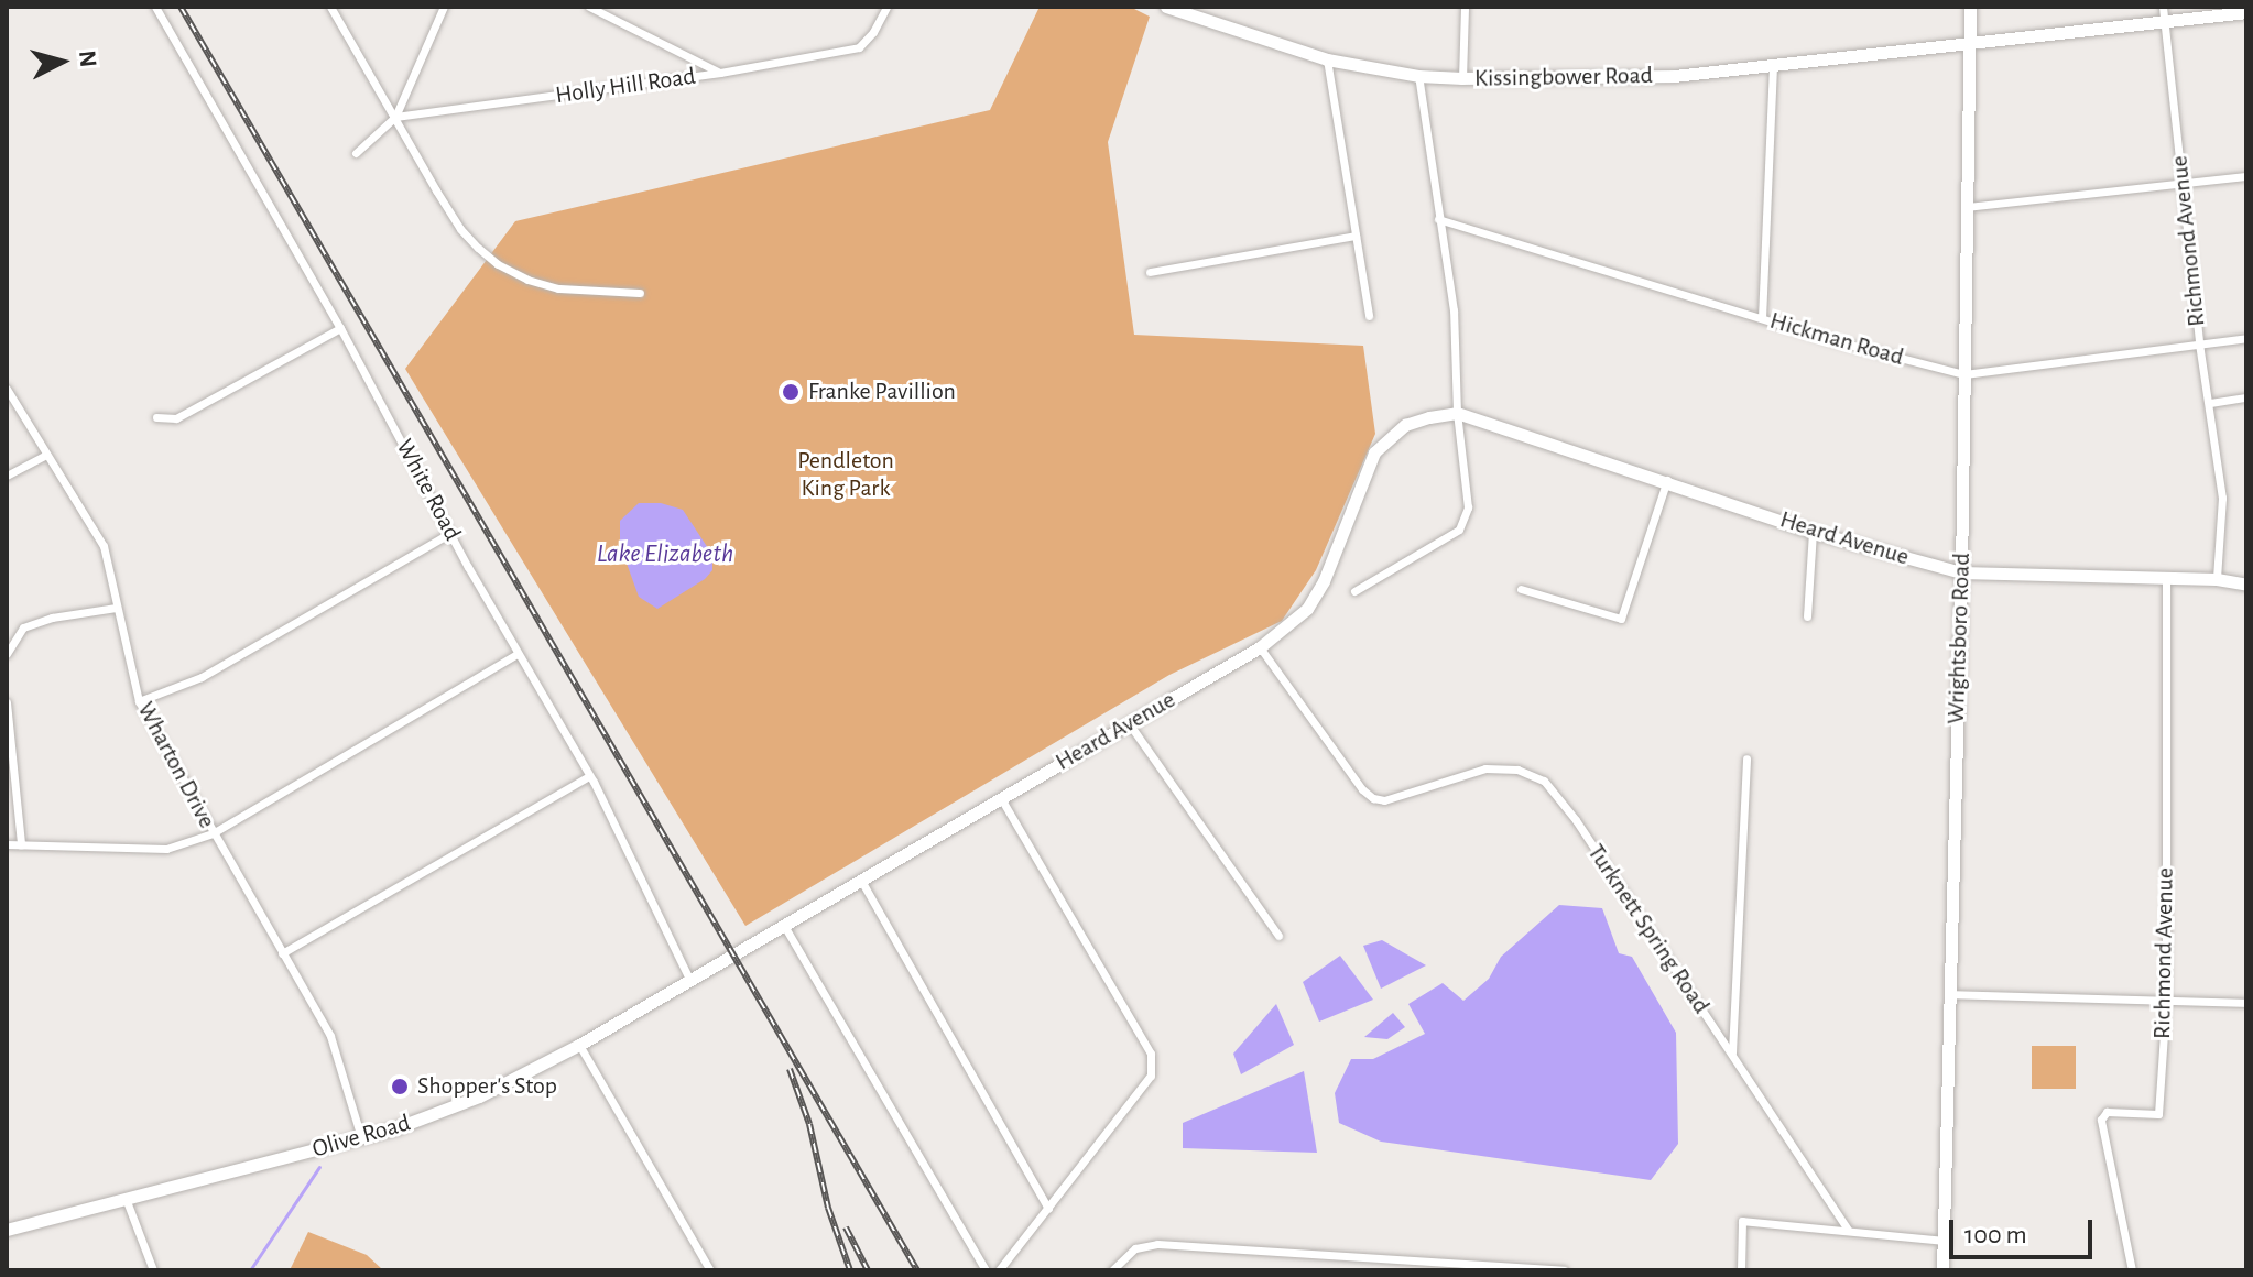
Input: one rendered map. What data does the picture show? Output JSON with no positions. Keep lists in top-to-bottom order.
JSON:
{
  "streets": {
    "street": [
      "Kissingbower Road",
      "Holly Hill Road",
      "Richmond Avenue",
      "Hickman Road",
      "White Road",
      "Heard Avenue",
      "Wrightsboro Road",
      "Wharton Drive",
      "Turknett Spring Road",
      "Olive Road"
    ]
  },
  "crossings": [
    ["Kissingbower Road", "Richmond Avenue"],
    ["Kissingbower Road", "Wrightsboro Road"],
    ["Richmond Avenue", "Hickman Road"],
    ["Richmond Avenue", "Heard Avenue"],
    ["Hickman Road", "Wrightsboro Road"],
    ["White Road", "Heard Avenue"],
    ["White Road", "Olive Road"],
    ["Heard Avenue", "Wrightsboro Road"],
    ["Heard Avenue", "Turknett Spring Road"],
    ["Heard Avenue", "Olive Road"],
    ["Wharton Drive", "Olive Road"]
  ],
  "water": ["Lake Elizabeth"],
  "parks": ["Pendleton King Park"],
  "places": ["Franke Pavillion", "Shopper's Stop"],
  "scale_bar": "100 m",
  "north": "right"
}
